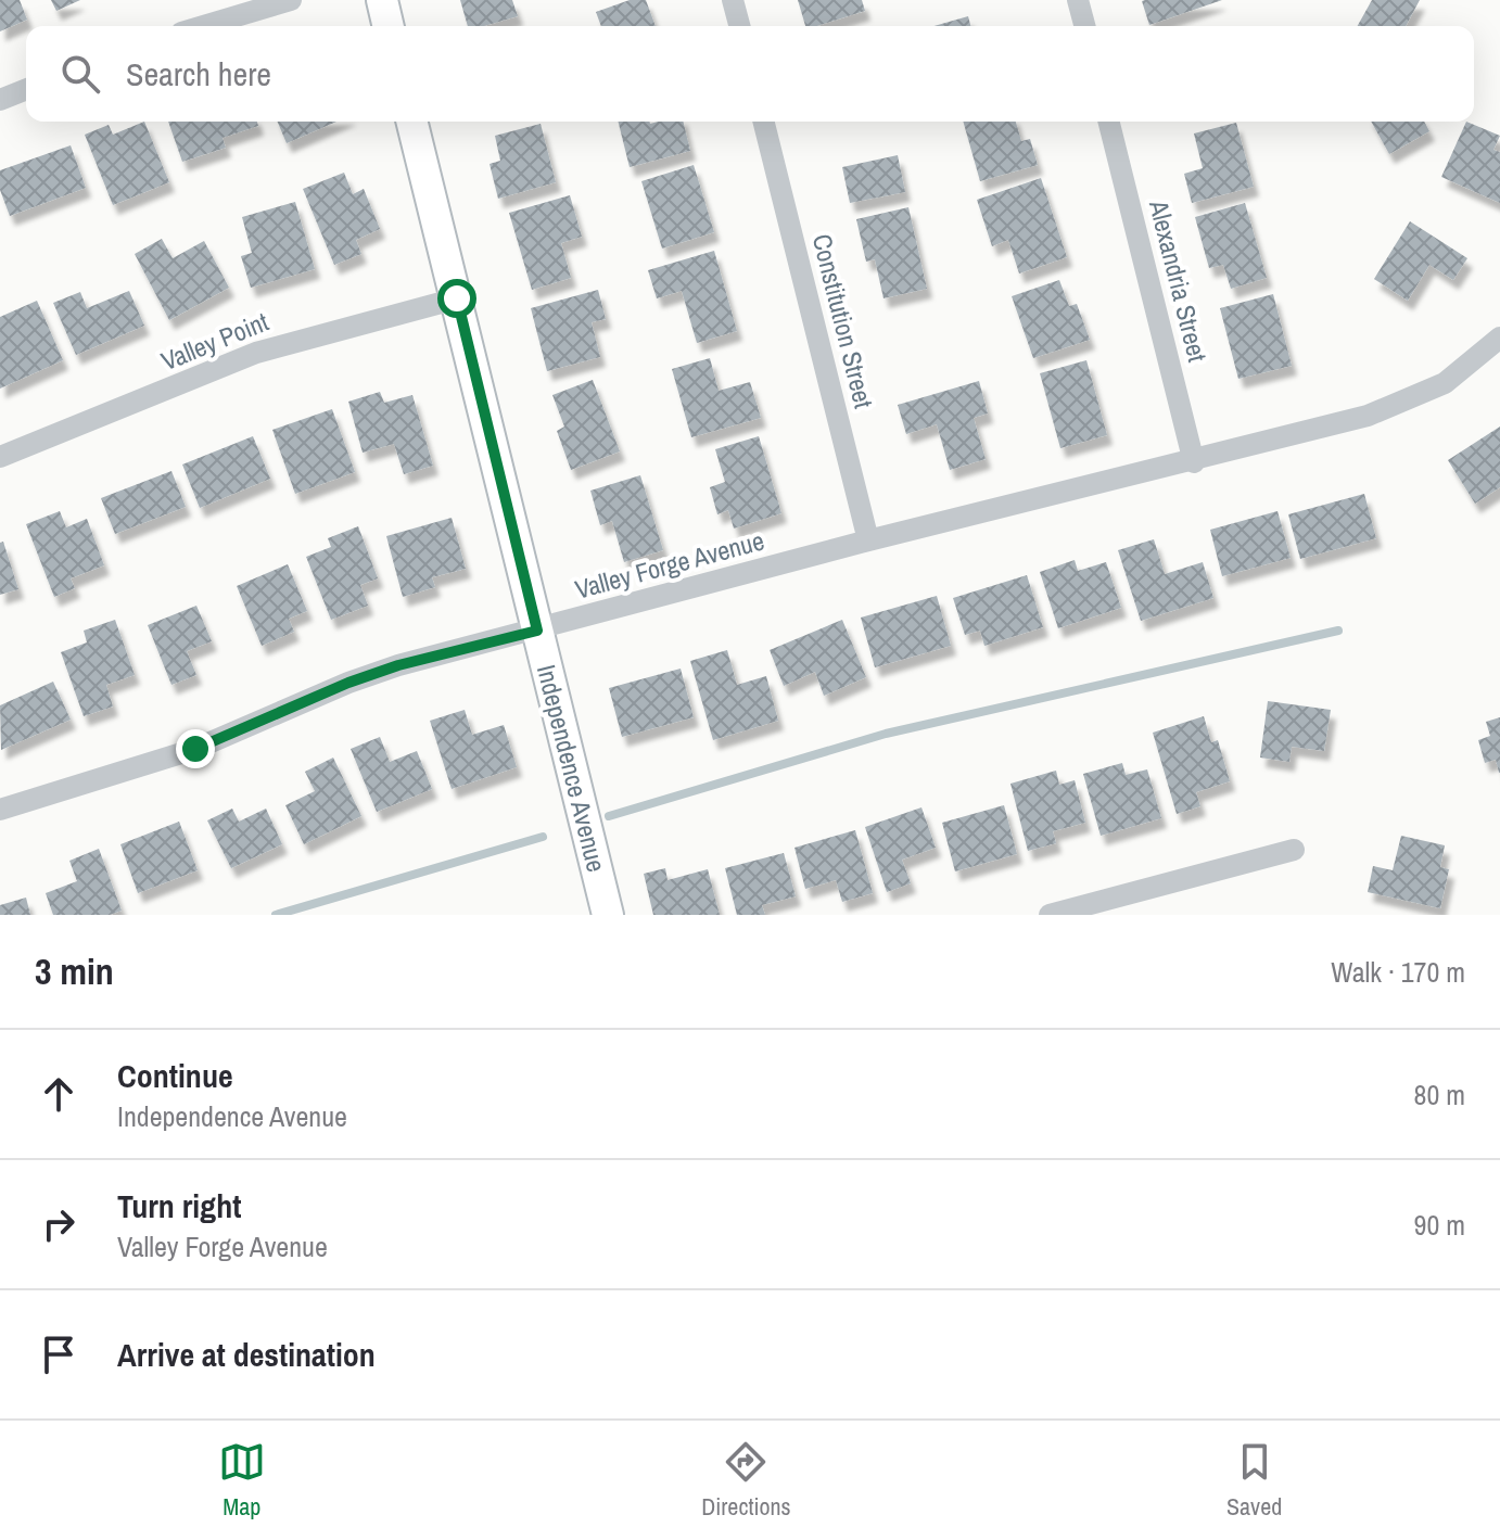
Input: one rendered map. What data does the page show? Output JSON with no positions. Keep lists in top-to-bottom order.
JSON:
{
  "streets": {
    "street": [
      "Alexandria Street",
      "Constitution Street",
      "Valley Point",
      "Valley Forge Avenue",
      "Independence Avenue"
    ]
  },
  "crossings": [
    ["Alexandria Street", "Valley Forge Avenue"],
    ["Constitution Street", "Valley Forge Avenue"],
    ["Valley Point", "Independence Avenue"],
    ["Valley Forge Avenue", "Independence Avenue"]
  ],
  "page": {
    "search": "Search here",
    "heading": ["3 min", "Walk · 170 m"],
    "list": [
      ["Continue", "Independence Avenue", "80 m"],
      ["Turn right", "Valley Forge Avenue", "90 m"],
      "Arrive at destination"
    ],
    "nav": ["Map", "Directions", "Saved"]
  }
}
